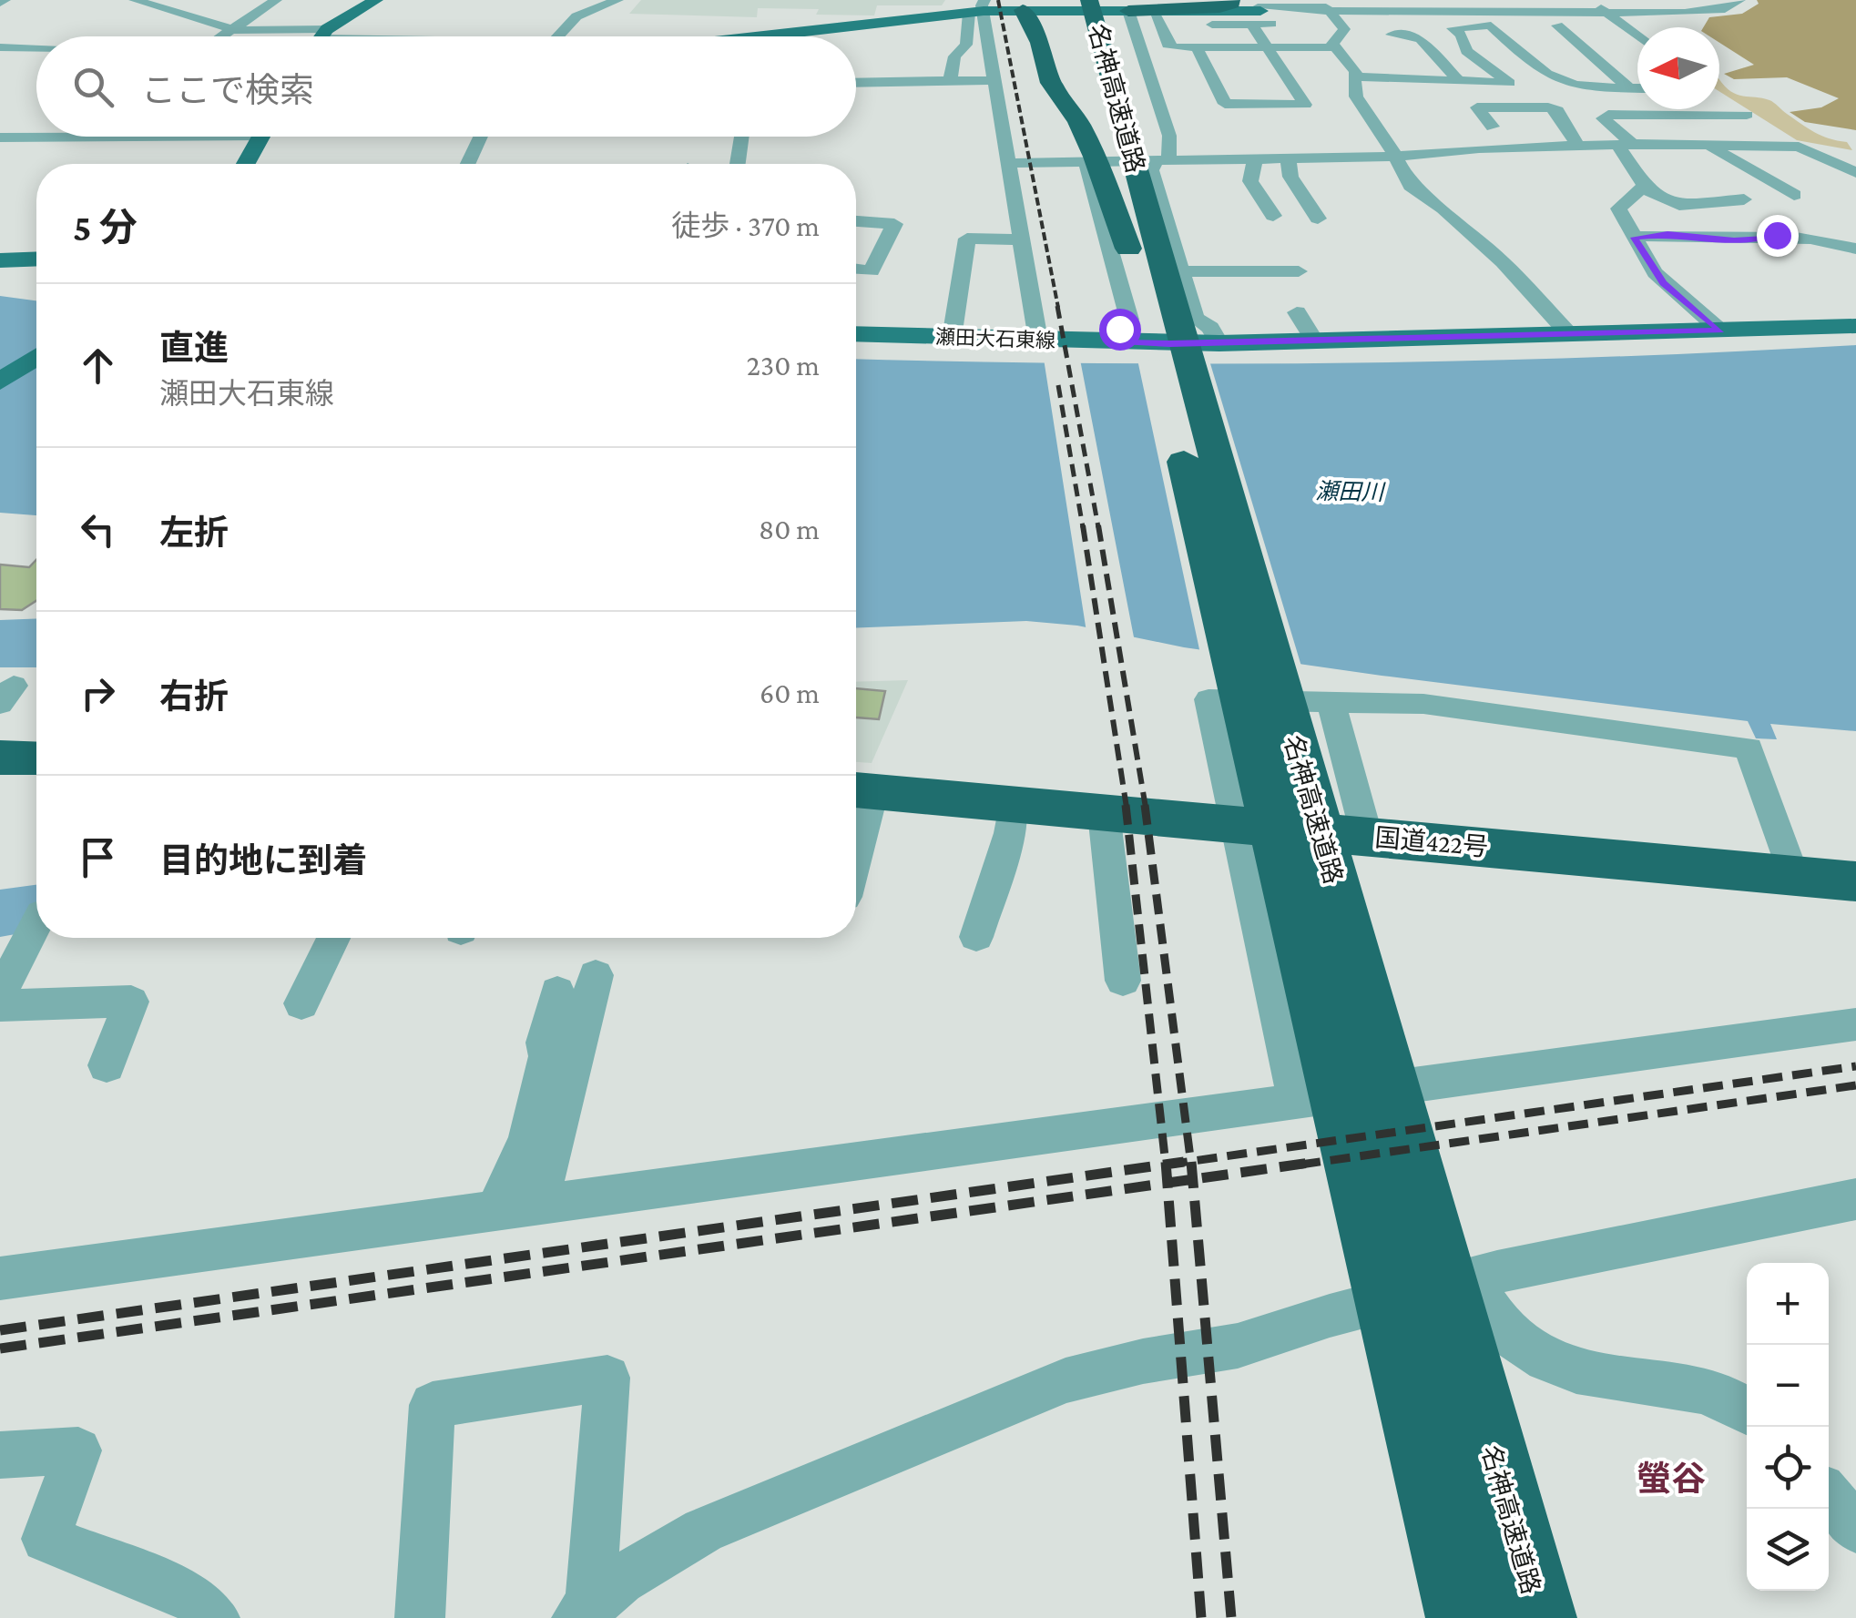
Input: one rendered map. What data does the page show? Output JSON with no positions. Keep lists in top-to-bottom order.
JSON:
{
  "streets": {
    "highway": ["名神高速道路", "国道422号"],
    "main road": ["瀬田大石東線"]
  },
  "crossings": [
    ["名神高速道路", "瀬田大石東線"]
  ],
  "districts": ["螢谷"],
  "water": ["瀬田川"],
  "north": "left",
  "page": {
    "search": "ここで検索",
    "heading": ["5 分", "徒歩 · 370 m"],
    "list": [
      ["直進", "瀬田大石東線", "230 m"],
      ["左折", "80 m"],
      ["右折", "60 m"],
      "目的地に到着"
    ],
    "map_buttons": ["+", "−"]
  }
}
